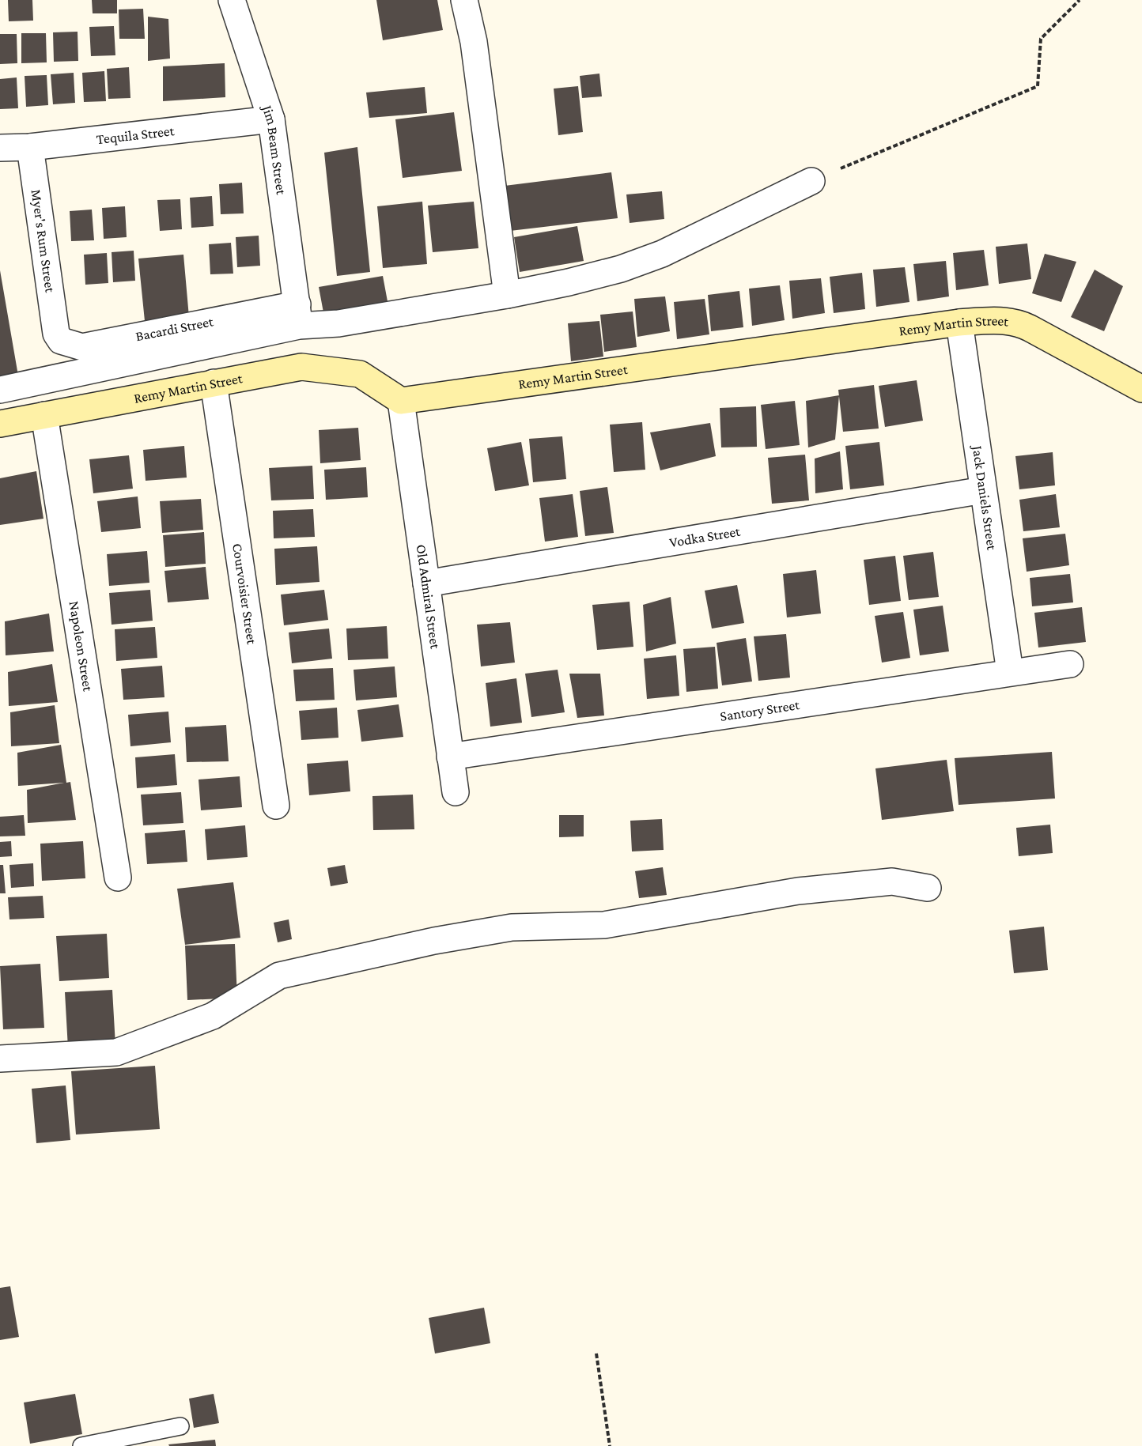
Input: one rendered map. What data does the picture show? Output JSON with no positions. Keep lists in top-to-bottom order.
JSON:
{
  "streets": {
    "street": [
      "Tequila Street",
      "Jim Beam Street",
      "Myer's Rum Street",
      "Remy Martin Street",
      "Bacardi Street",
      "Jack Daniels Street",
      "Vodka Street",
      "Courvoisier Street",
      "Old Admiral Street",
      "Napoleon Street",
      "Santory Street"
    ]
  },
  "crossings": [
    ["Tequila Street", "Jim Beam Street"],
    ["Tequila Street", "Myer's Rum Street"],
    ["Jim Beam Street", "Bacardi Street"],
    ["Myer's Rum Street", "Bacardi Street"],
    ["Remy Martin Street", "Jack Daniels Street"],
    ["Remy Martin Street", "Courvoisier Street"],
    ["Remy Martin Street", "Old Admiral Street"],
    ["Remy Martin Street", "Napoleon Street"],
    ["Jack Daniels Street", "Vodka Street"],
    ["Jack Daniels Street", "Santory Street"],
    ["Vodka Street", "Old Admiral Street"],
    ["Old Admiral Street", "Santory Street"]
  ]
}
